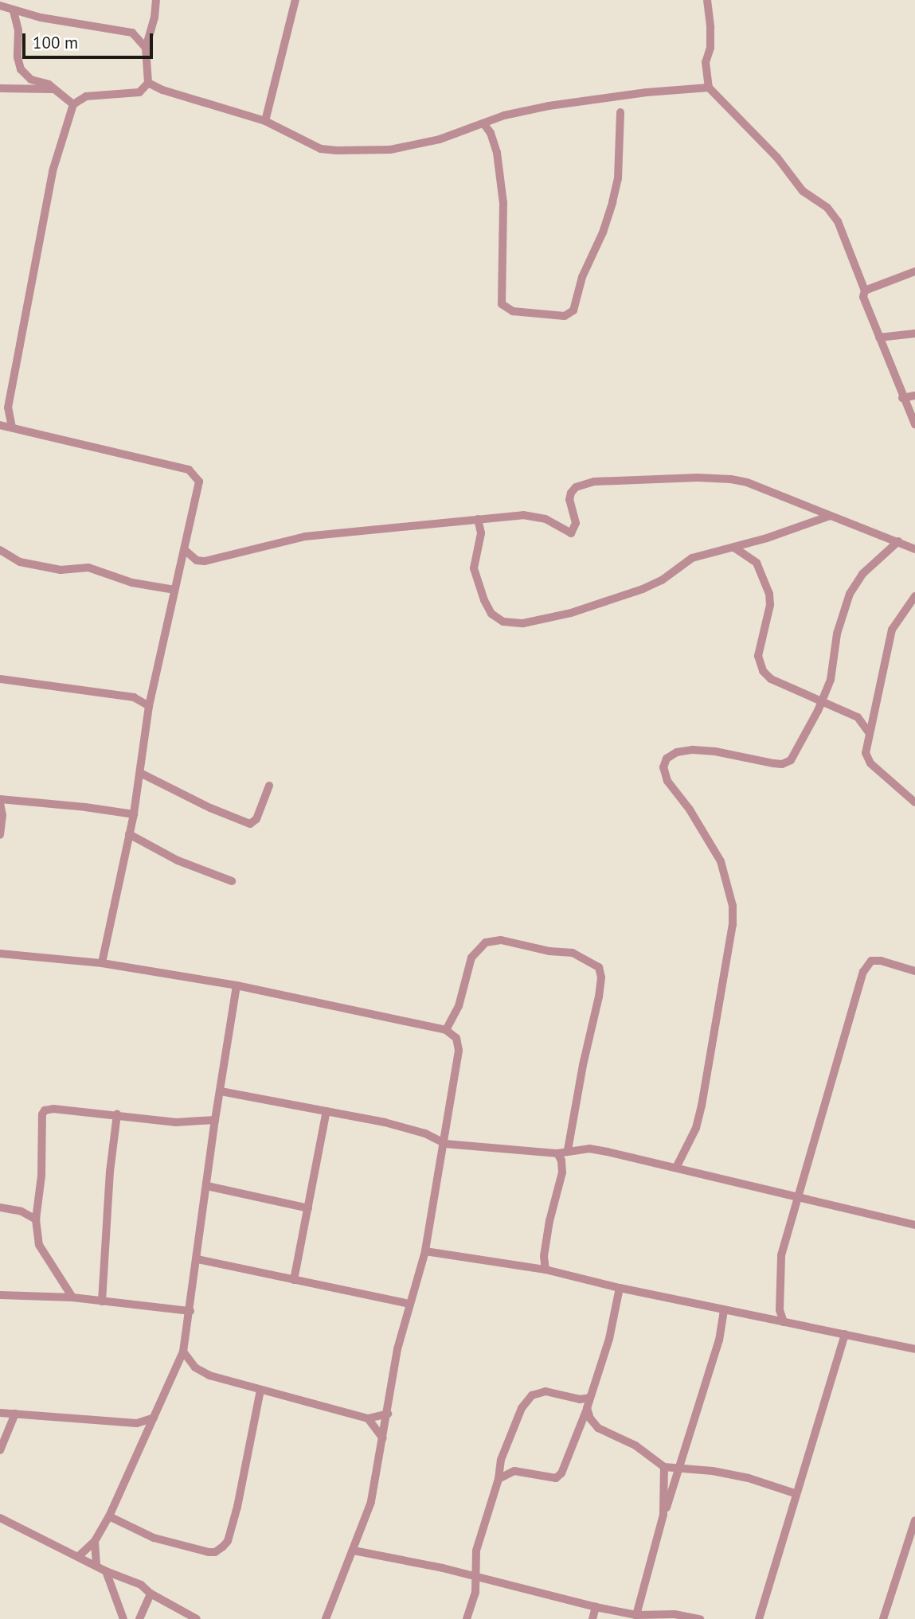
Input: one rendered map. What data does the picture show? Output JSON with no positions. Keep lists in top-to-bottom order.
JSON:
{
  "scale_bar": "100 m"
}
